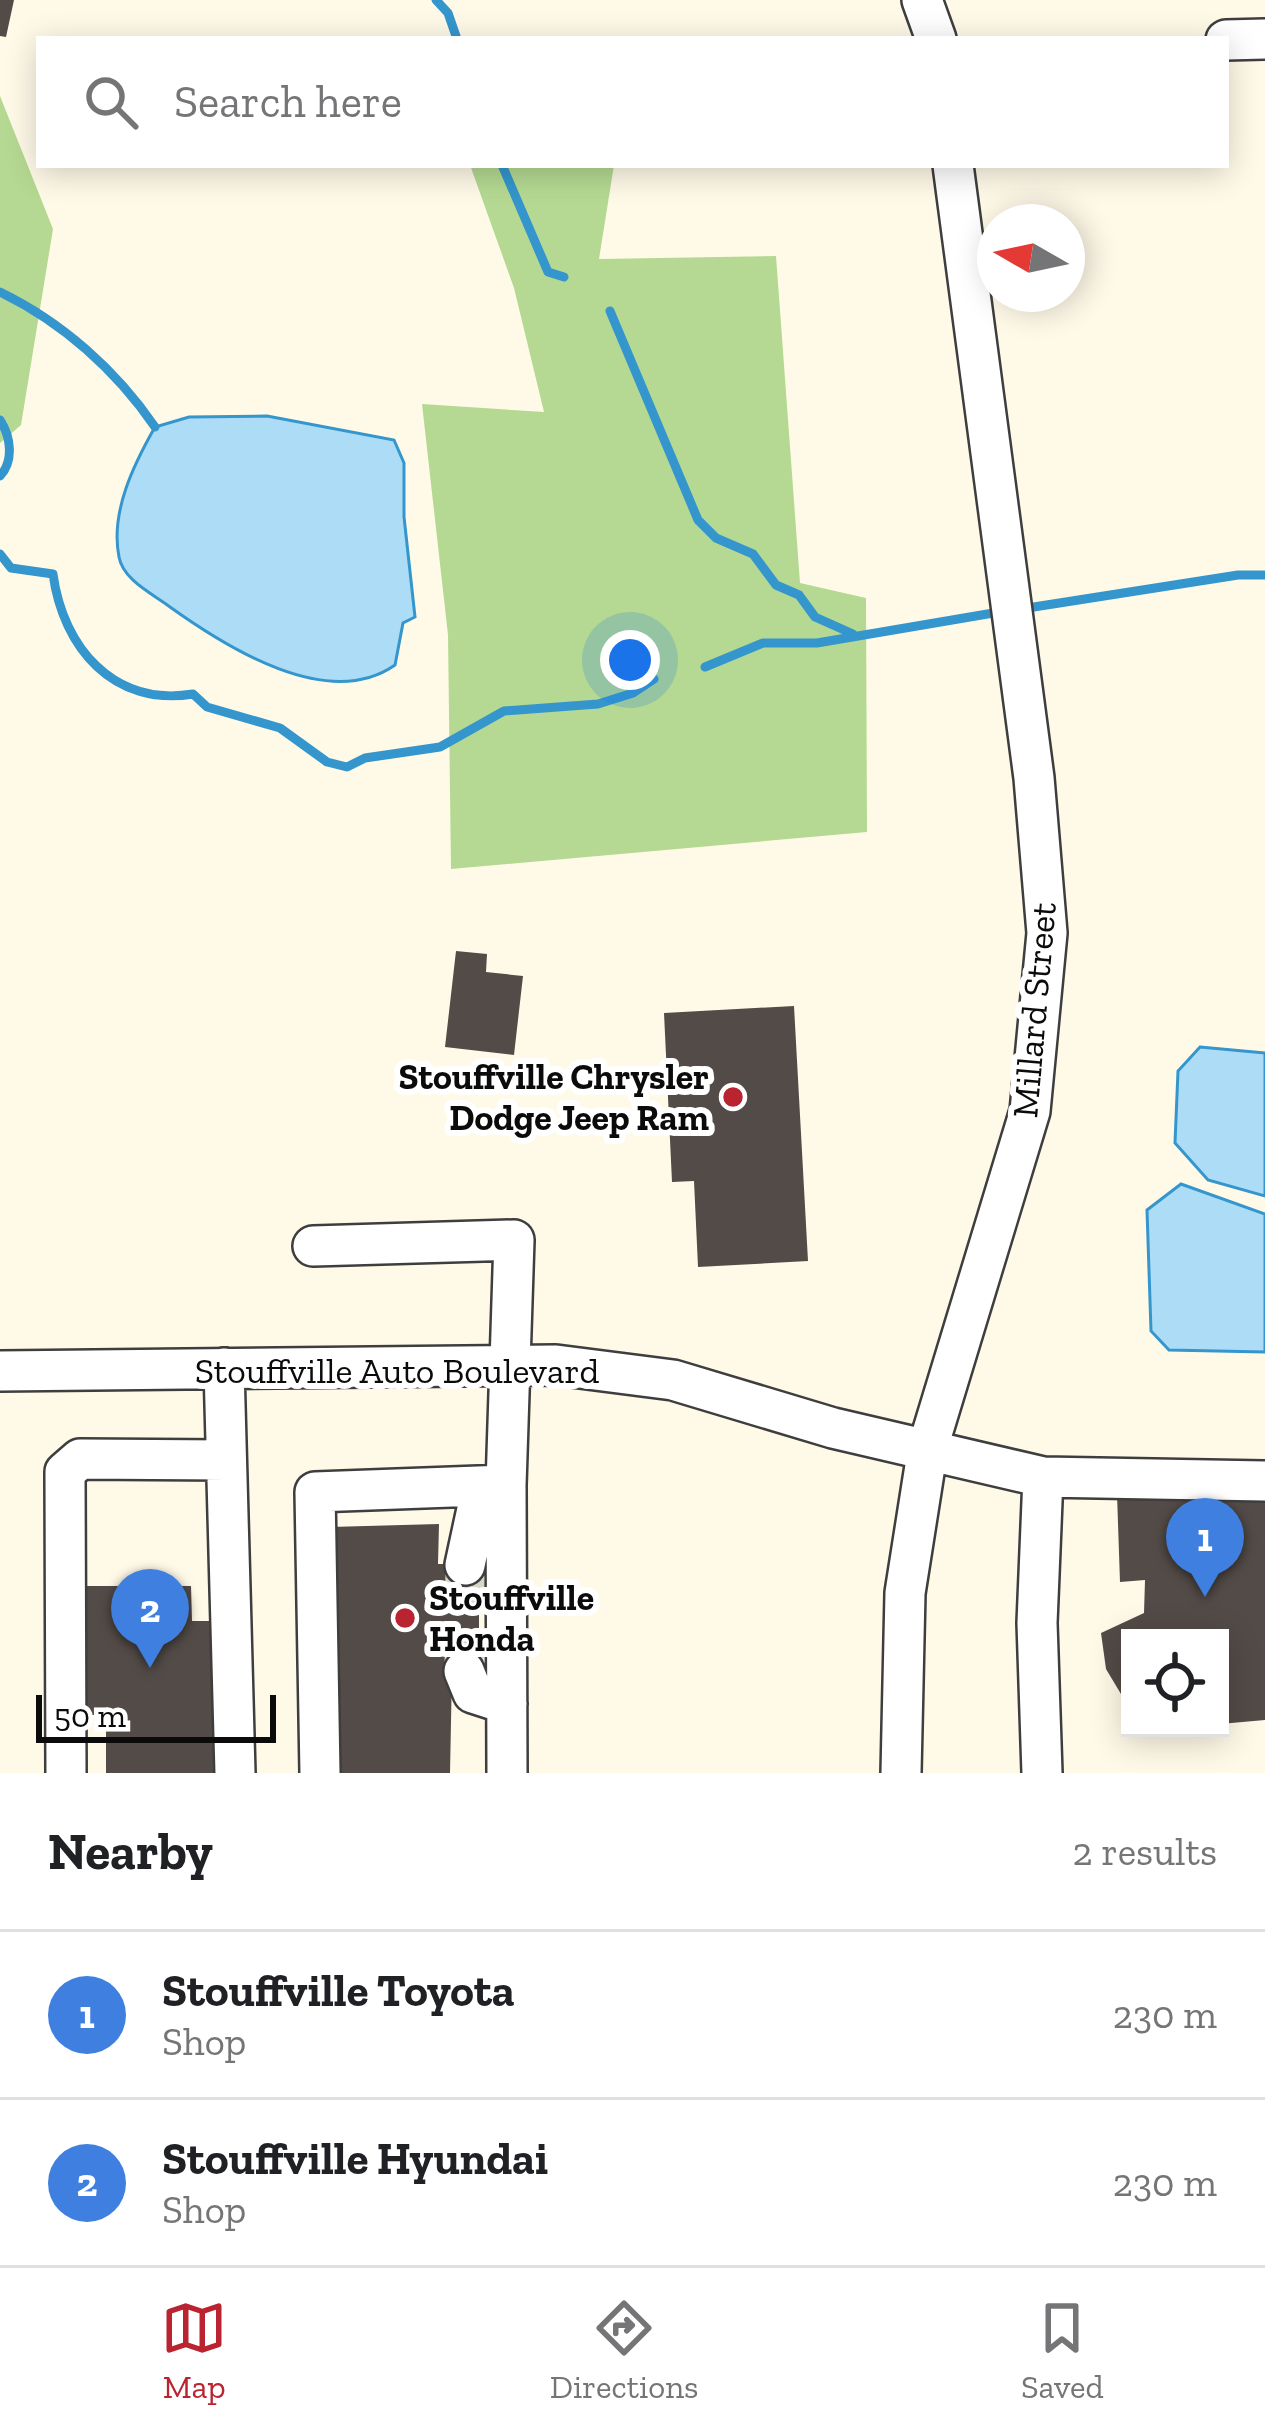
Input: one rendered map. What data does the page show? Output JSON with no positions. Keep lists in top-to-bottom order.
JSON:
{
  "streets": {
    "street": ["Millard Street", "Stouffville Auto Boulevard"]
  },
  "crossings": [
    ["Millard Street", "Stouffville Auto Boulevard"]
  ],
  "places": ["Stouffville Chrysler Dodge Jeep Ram", "Stouffville Honda"],
  "scale_bar": "50 m",
  "north": "left",
  "page": {
    "search": "Search here",
    "pins": ["1", "2"],
    "scale": "50 m",
    "heading": ["Nearby", "2 results"],
    "list": [
      {
        "mark": "1",
        "name": "Stouffville Toyota",
        "note": "Shop",
        "value": "230 m"
      },
      {
        "mark": "2",
        "name": "Stouffville Hyundai",
        "note": "Shop",
        "value": "230 m"
      }
    ],
    "nav": ["Map", "Directions", "Saved"]
  }
}
